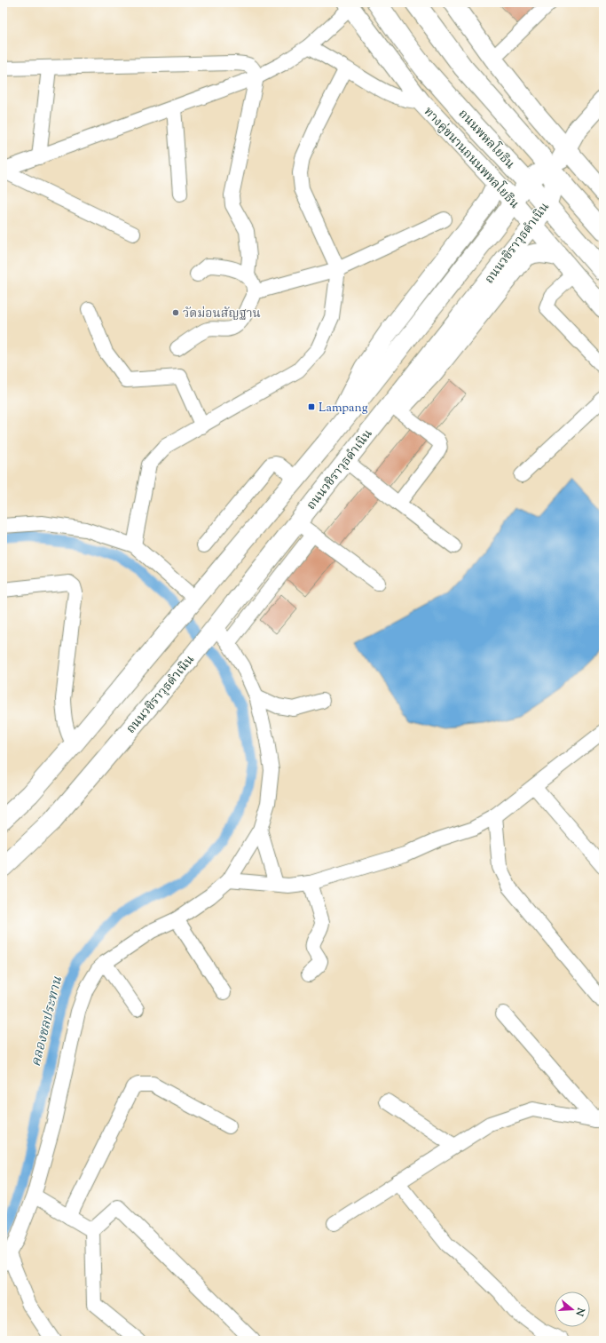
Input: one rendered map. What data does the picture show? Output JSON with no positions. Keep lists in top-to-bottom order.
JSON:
{
  "streets": {
    "highway": ["ถนนพหลโยธิน"],
    "main road": ["ทางคู่ขนานถนนพหลโยธิน", "ถนนวชิราวุธดำเนิน"]
  },
  "crossings": [
    ["ถนนพหลโยธิน", "ถนนวชิราวุธดำเนิน"],
    ["ทางคู่ขนานถนนพหลโยธิน", "ถนนวชิราวุธดำเนิน"]
  ],
  "water": ["คลองชลประทาน"],
  "places": {
    "other": ["วัดม่อนสัญฐาน"],
    "transit": ["Lampang"]
  },
  "north": "right"
}
